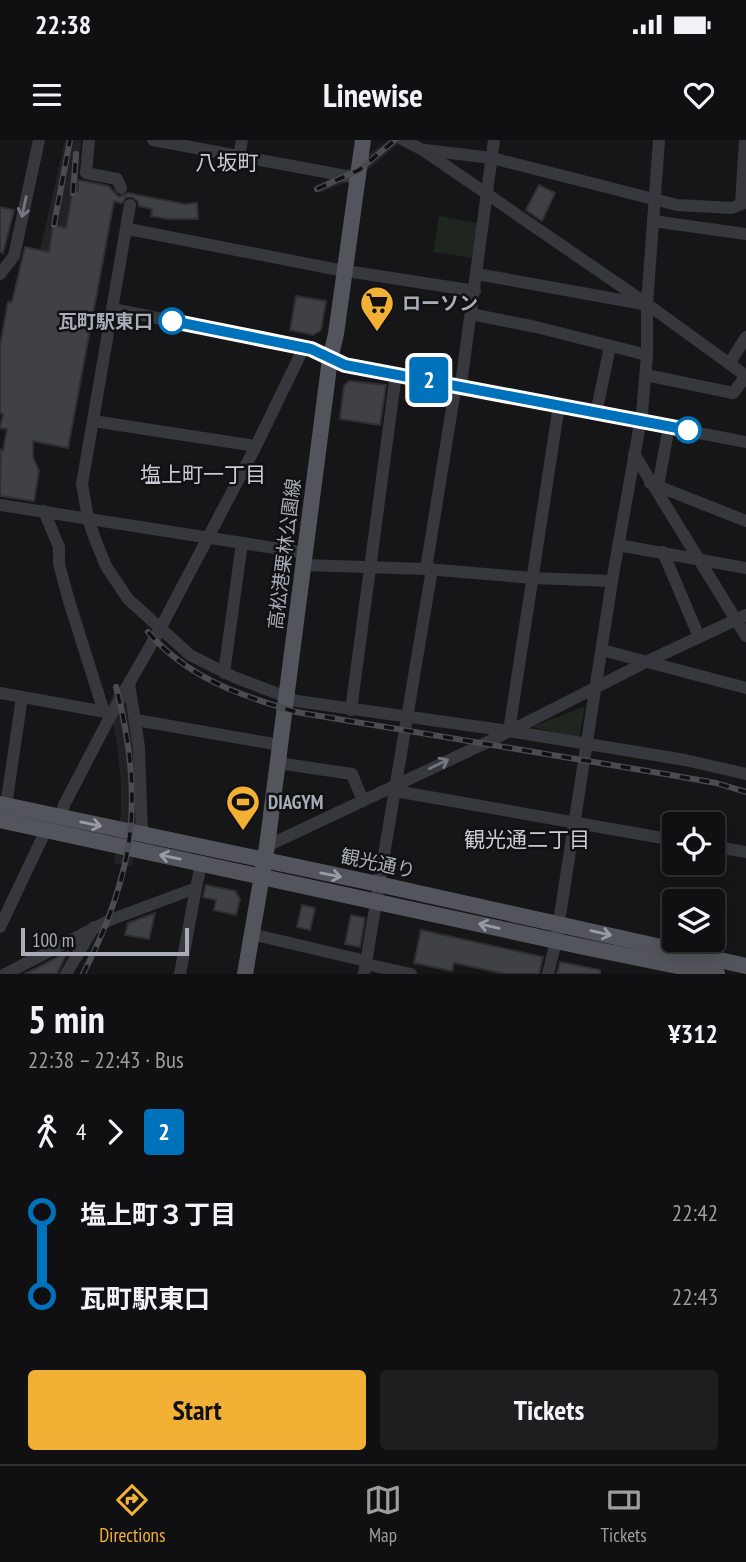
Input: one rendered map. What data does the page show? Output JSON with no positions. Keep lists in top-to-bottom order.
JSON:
{
  "streets": {
    "main road": ["高松港栗林公園線", "観光通り"]
  },
  "crossings": [
    ["高松港栗林公園線", "観光通り"]
  ],
  "districts": ["八坂町", "塩上町一丁目", "観光通二丁目"],
  "places": {
    "other": ["瓦町駅東口"],
    "supermarket": ["ローソン"],
    "sports": ["DIAGYM"]
  },
  "lines": ["bus line 2"],
  "scale_bar": "100 m",
  "page": {
    "status": "22:38",
    "header": "Linewise",
    "on_map": "2",
    "scale": "100 m",
    "heading": ["5 min", "22:38 – 22:43 · Bus", "¥312"],
    "legs": ["4", "2"],
    "list": [
      {
        "name": "塩上町３丁目",
        "value": "22:42"
      },
      {
        "name": "瓦町駅東口",
        "value": "22:43"
      }
    ],
    "buttons": ["Start", "Tickets"],
    "tabs": ["Directions", "Map", "Tickets"]
  }
}
